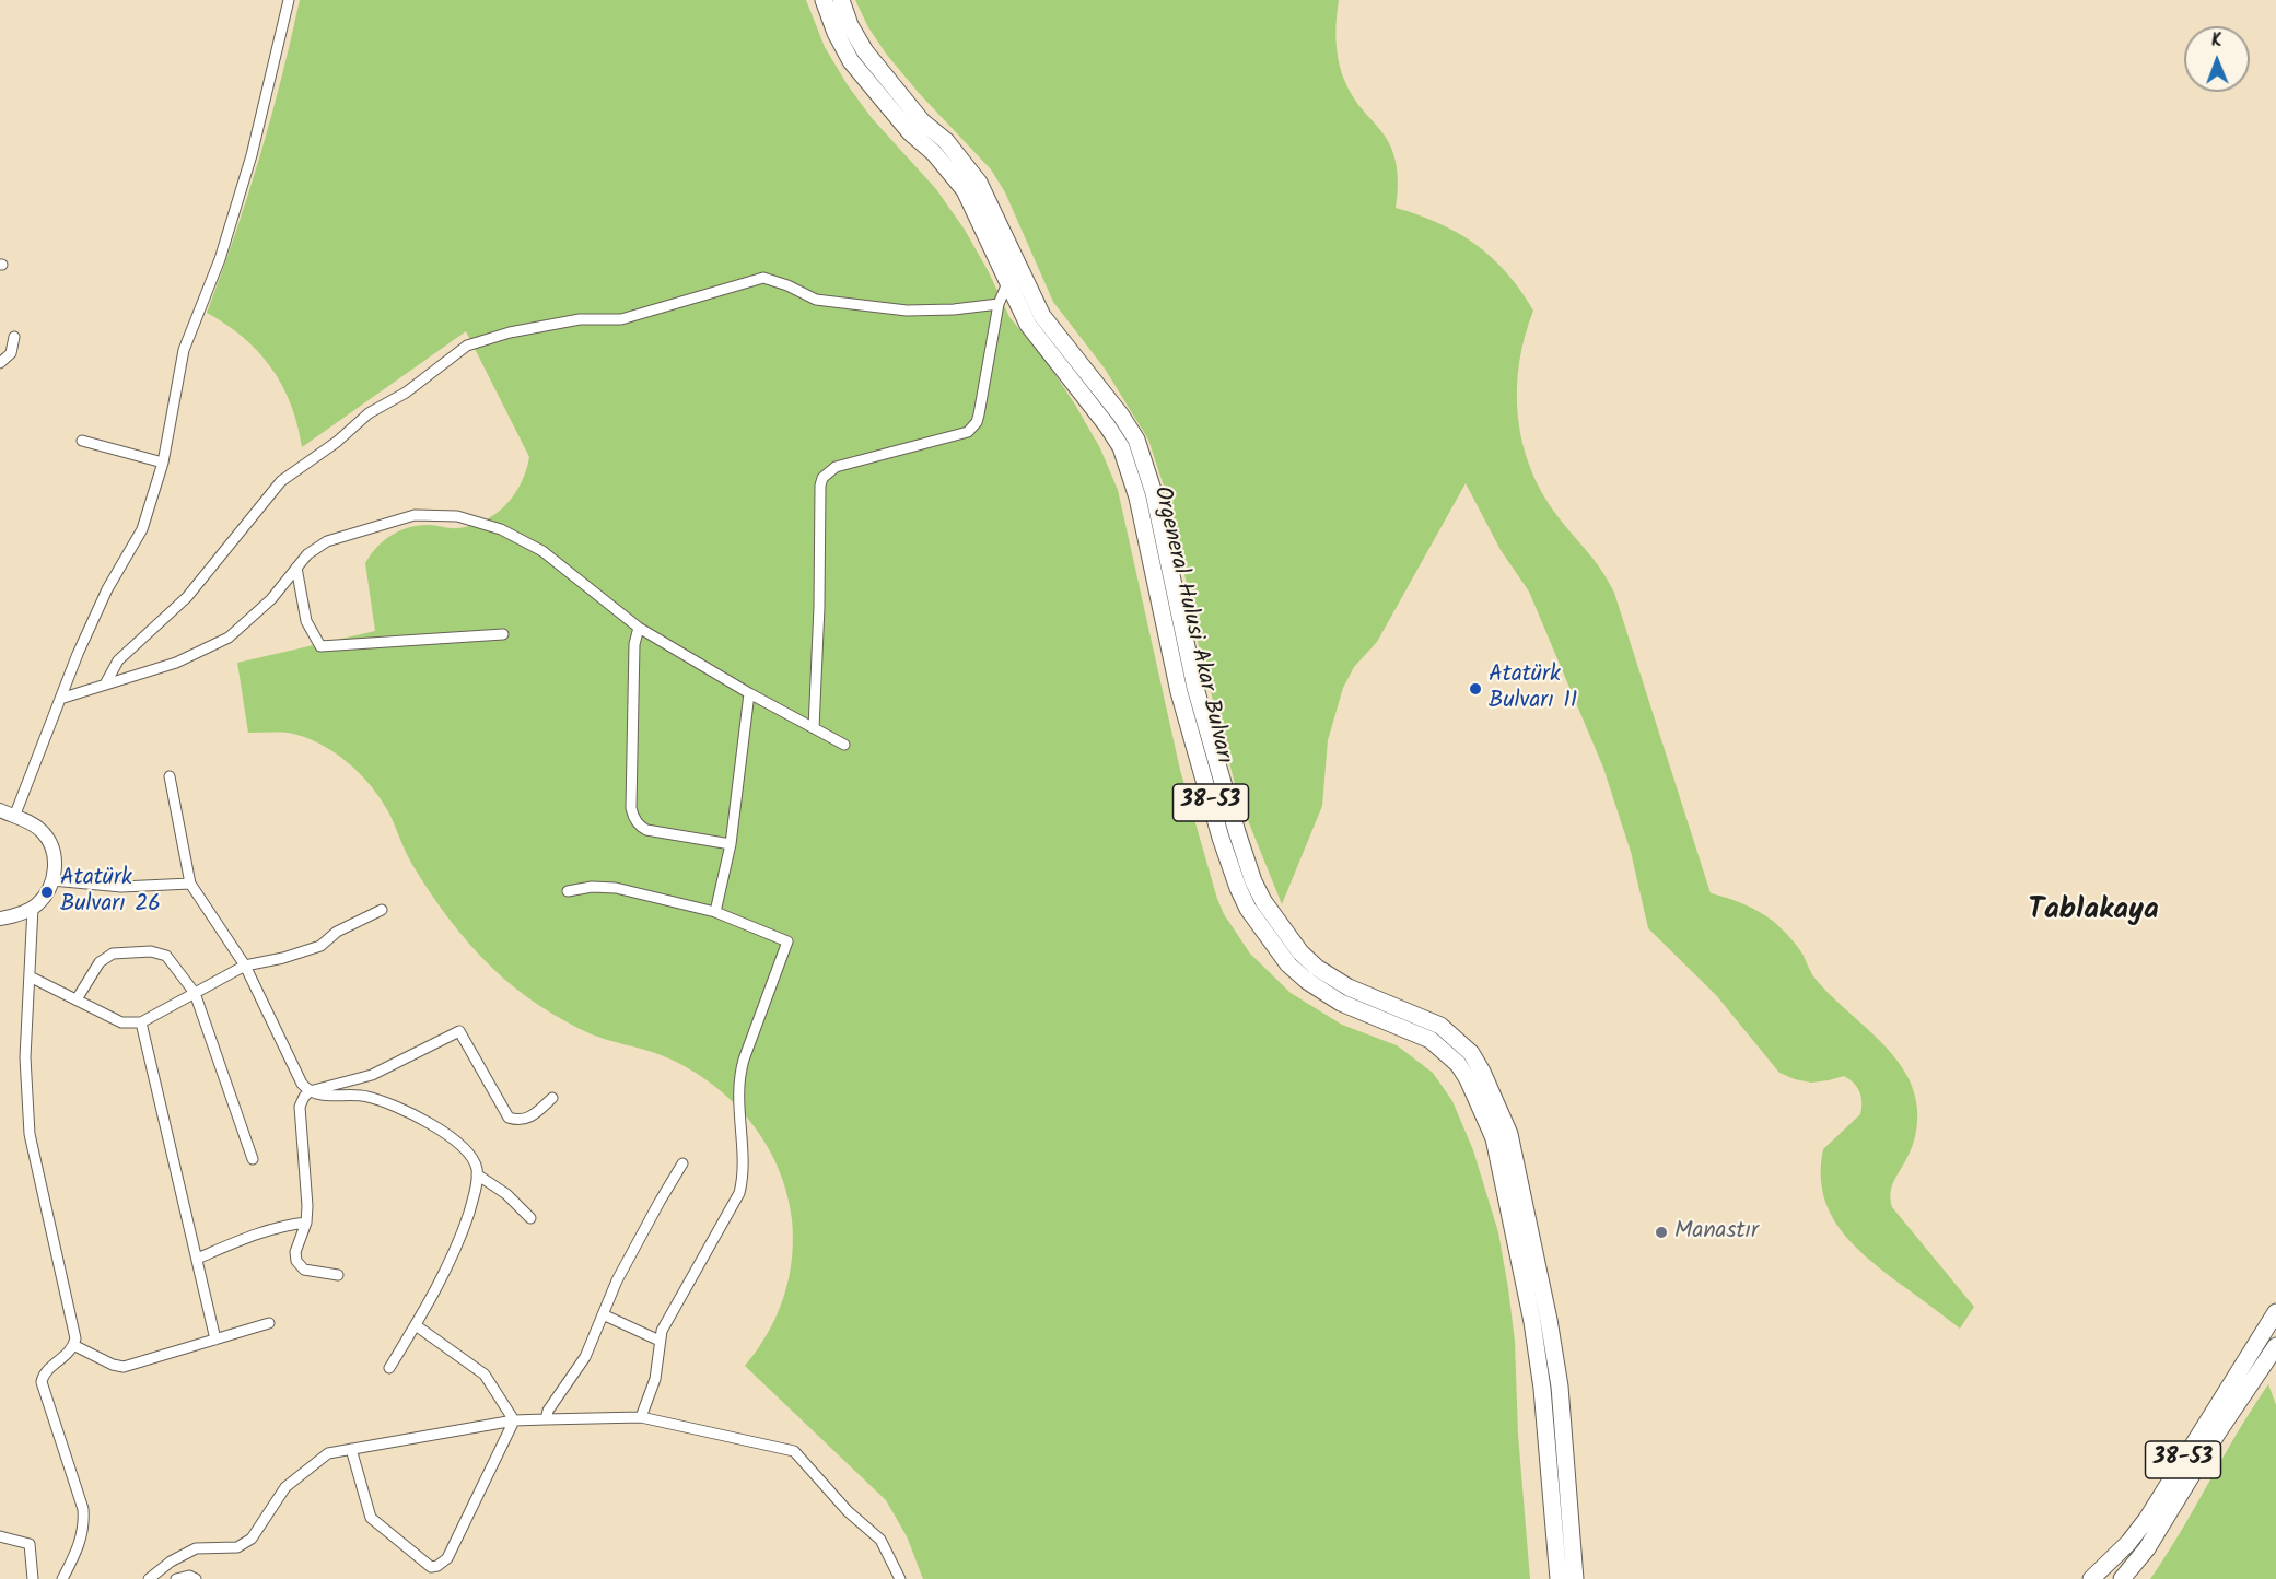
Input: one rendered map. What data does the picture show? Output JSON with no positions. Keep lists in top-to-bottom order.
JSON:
{
  "streets": {
    "main road": ["Orgeneral Hulusi Akar Bulvarı", "38-53"]
  },
  "districts": ["Tablakaya"],
  "places": ["Atatürk Bulvarı 11", "Atatürk Bulvarı 26", "Manastır"],
  "north": "top"
}
